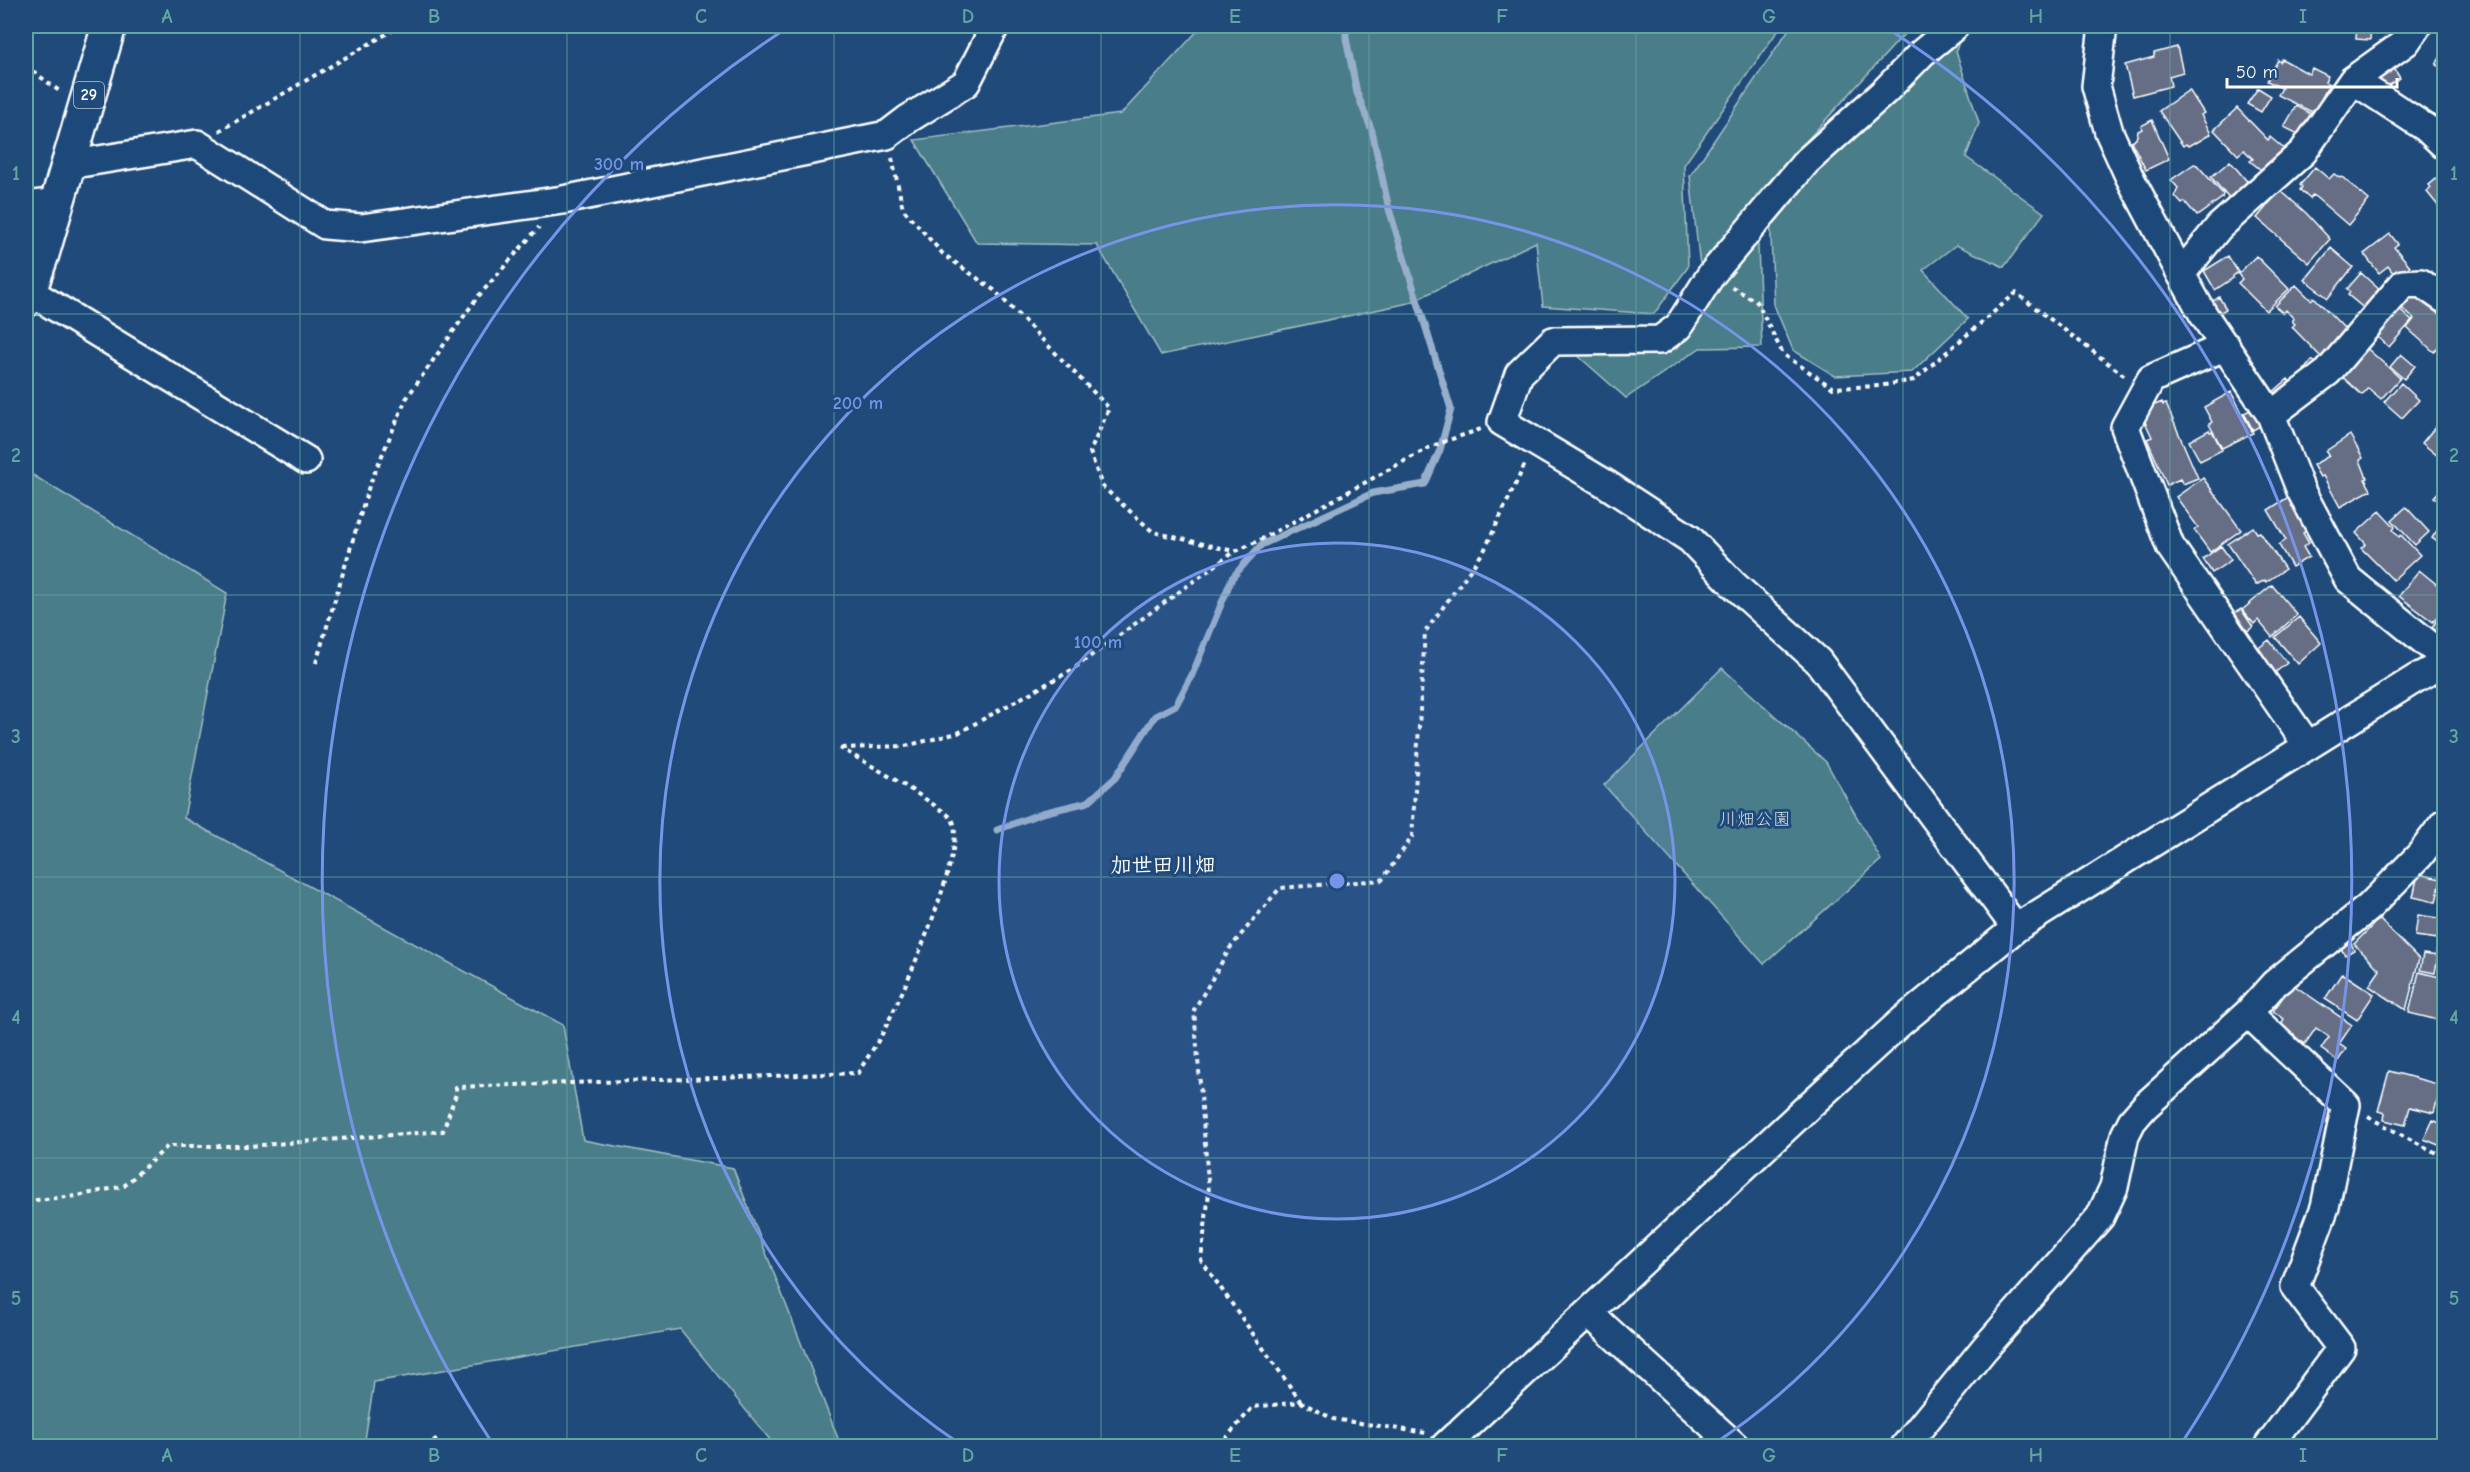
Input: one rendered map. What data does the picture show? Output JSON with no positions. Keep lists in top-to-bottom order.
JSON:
{
  "streets": {
    "main road": ["29"]
  },
  "districts": ["加世田川畑"],
  "parks": ["川畑公園"],
  "scale_bar": "50 m",
  "grid": {
    "columns": [
      "A",
      "B",
      "C",
      "D",
      "E",
      "F",
      "G",
      "H",
      "I"
    ],
    "rows": [
      "1",
      "2",
      "3",
      "4",
      "5"
    ]
  },
  "rings": ["300 m", "200 m", "100 m"]
}
